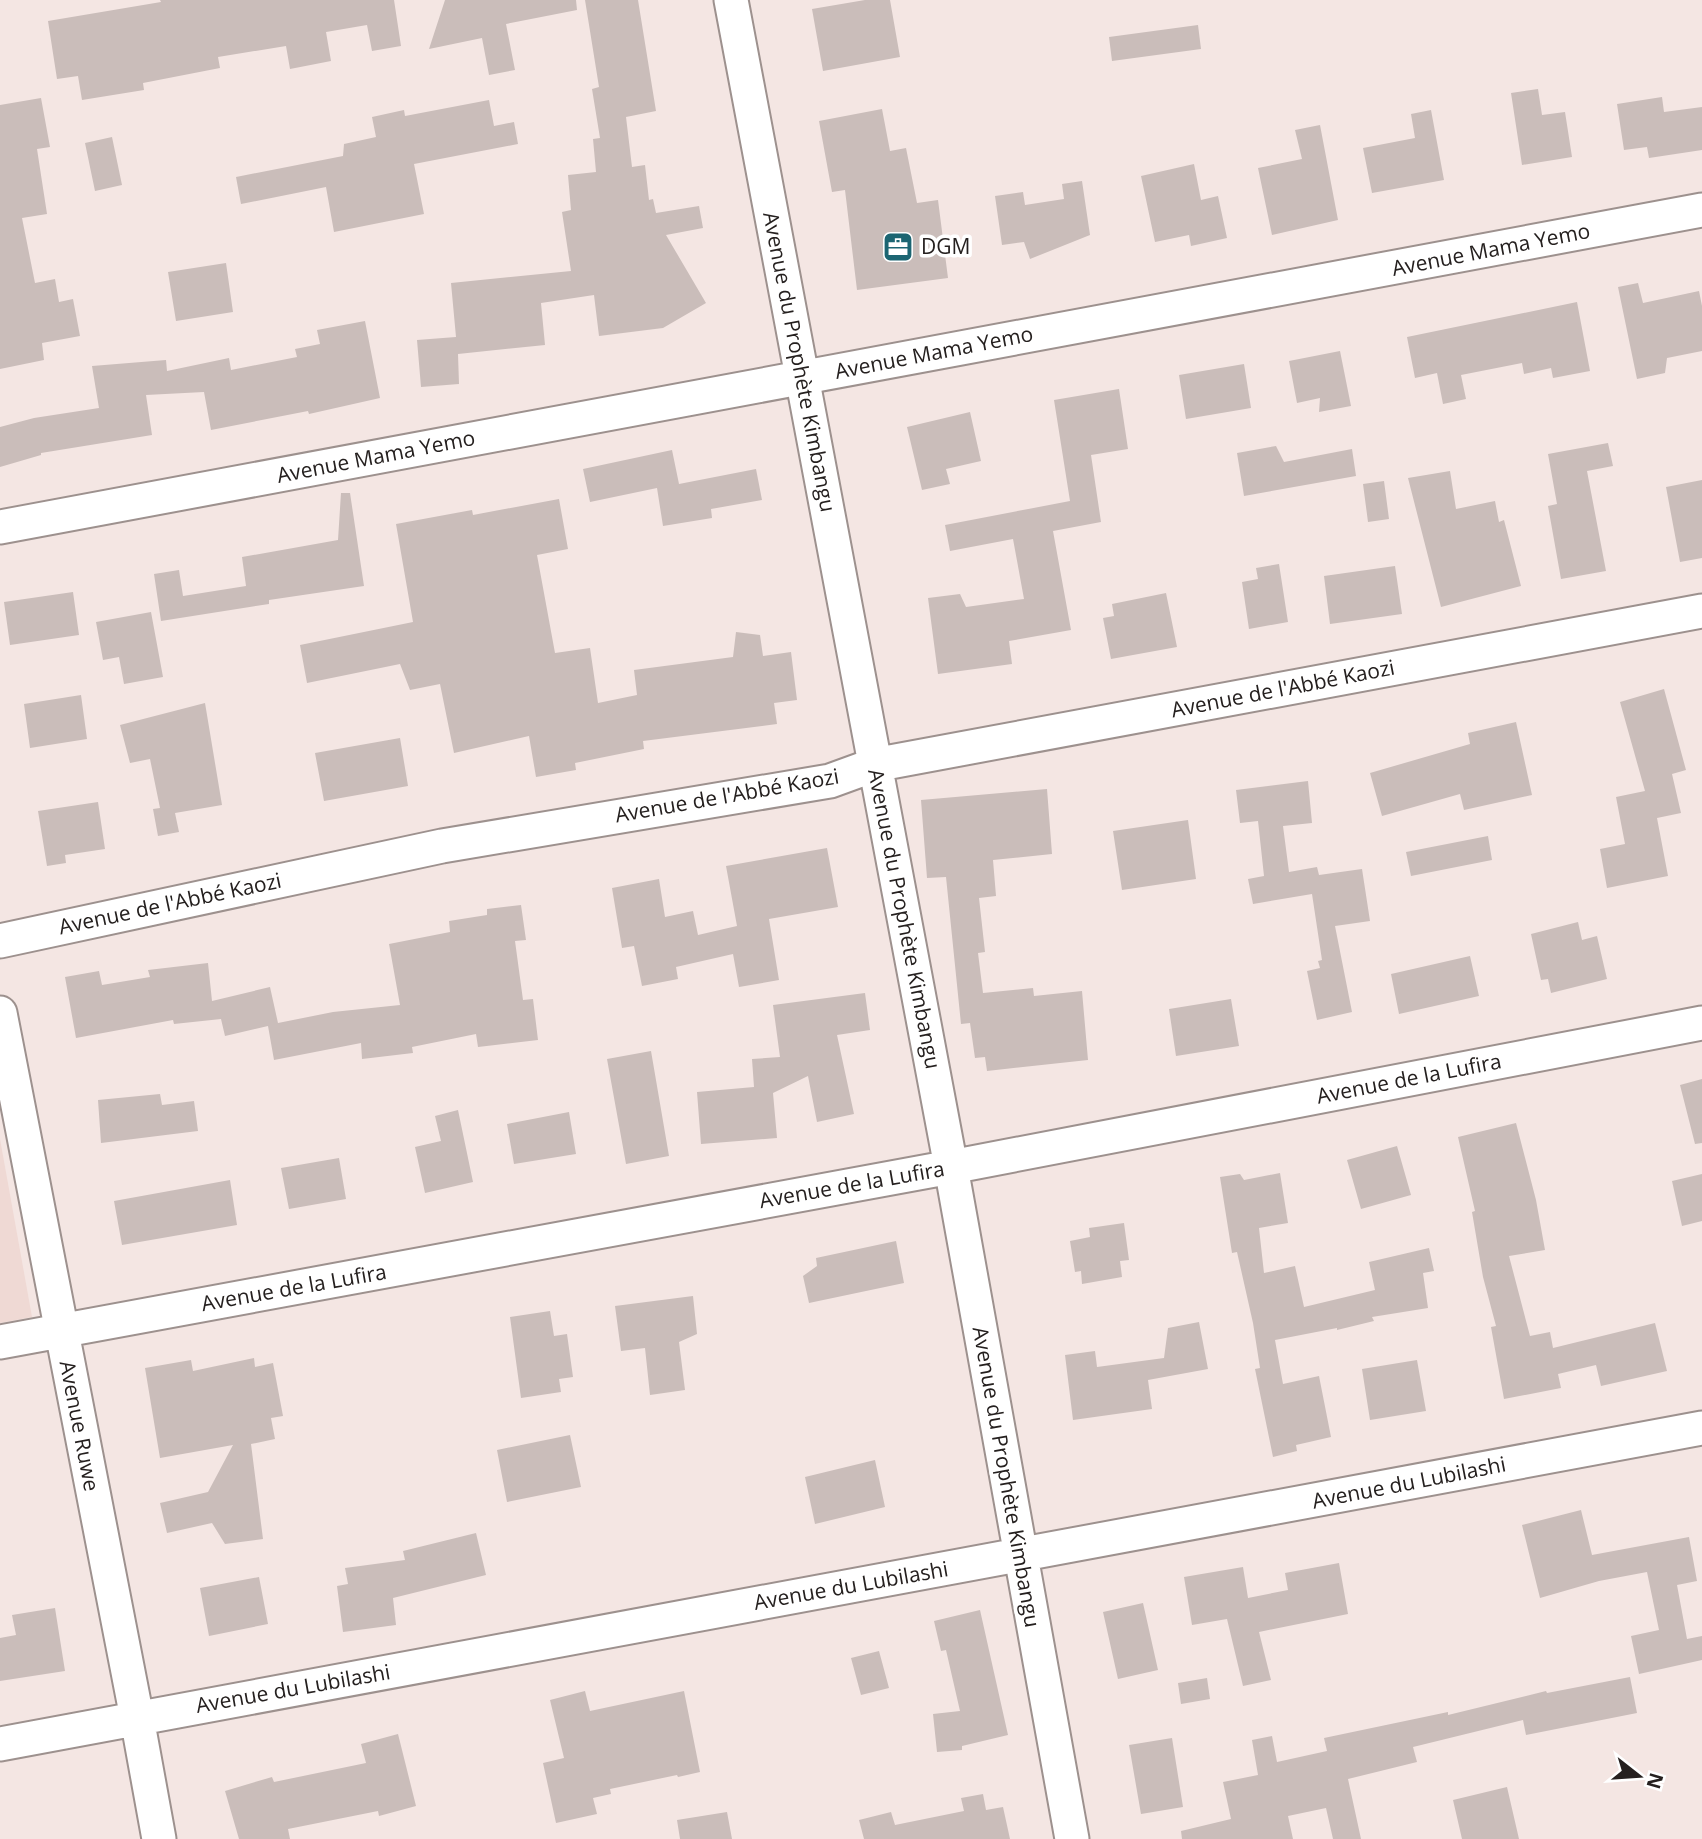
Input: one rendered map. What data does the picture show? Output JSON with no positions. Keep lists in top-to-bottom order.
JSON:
{
  "streets": {
    "street": [
      "Avenue Mama Yemo",
      "Avenue du Prophète Kimbangu",
      "Avenue de l'Abbé Kaozi",
      "Avenue de la Lufira",
      "Avenue Ruwe",
      "Avenue du Lubilashi"
    ]
  },
  "crossings": [
    ["Avenue Mama Yemo", "Avenue du Prophète Kimbangu"],
    ["Avenue du Prophète Kimbangu", "Avenue de l'Abbé Kaozi"],
    ["Avenue du Prophète Kimbangu", "Avenue de la Lufira"],
    ["Avenue du Prophète Kimbangu", "Avenue du Lubilashi"],
    ["Avenue de la Lufira", "Avenue Ruwe"],
    ["Avenue Ruwe", "Avenue du Lubilashi"]
  ],
  "places": {
    "office": ["DGM"]
  },
  "north": "right"
}
